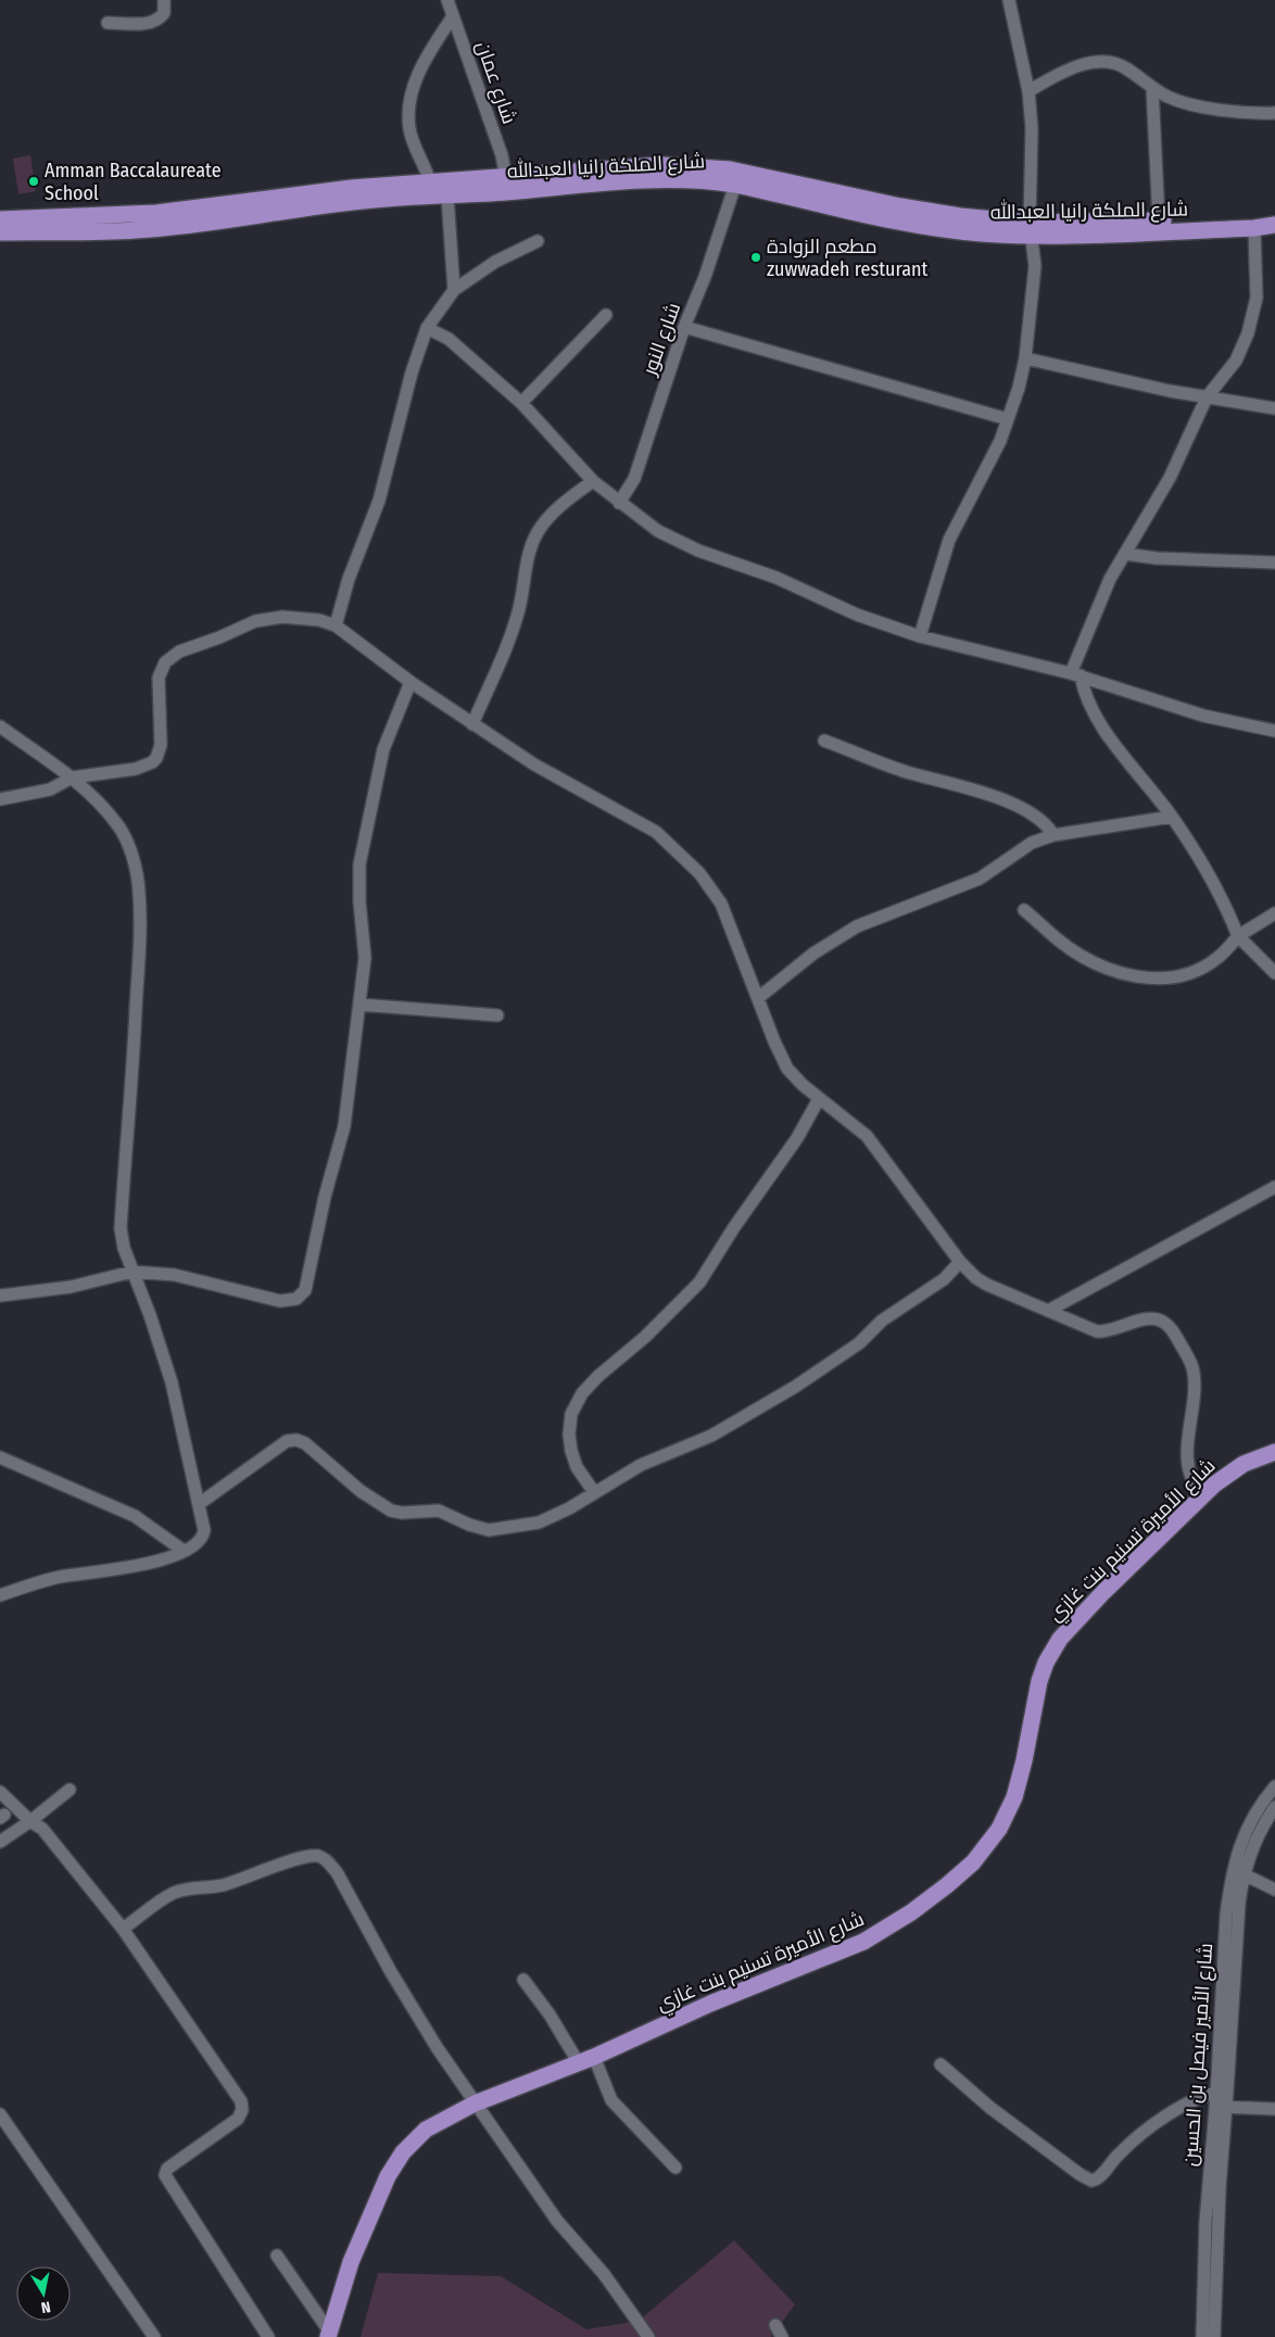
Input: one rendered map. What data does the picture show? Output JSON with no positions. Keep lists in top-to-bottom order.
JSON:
{
  "streets": {
    "main road": ["شارع الملكة رانيا العبدالله", "شارع الأميرة تسنيم بنت غازي"],
    "street": ["شارع عمان", "شارع النور", "شارع الأمير فيصل بن الحسين"]
  },
  "crossings": [
    ["شارع عمان", "شارع الملكة رانيا العبدالله"],
    ["شارع الملكة رانيا العبدالله", "شارع النور"]
  ],
  "places": ["Amman Baccalaureate School", "مطعم الزوادة zuwwadeh resturant"],
  "north": "bottom"
}
